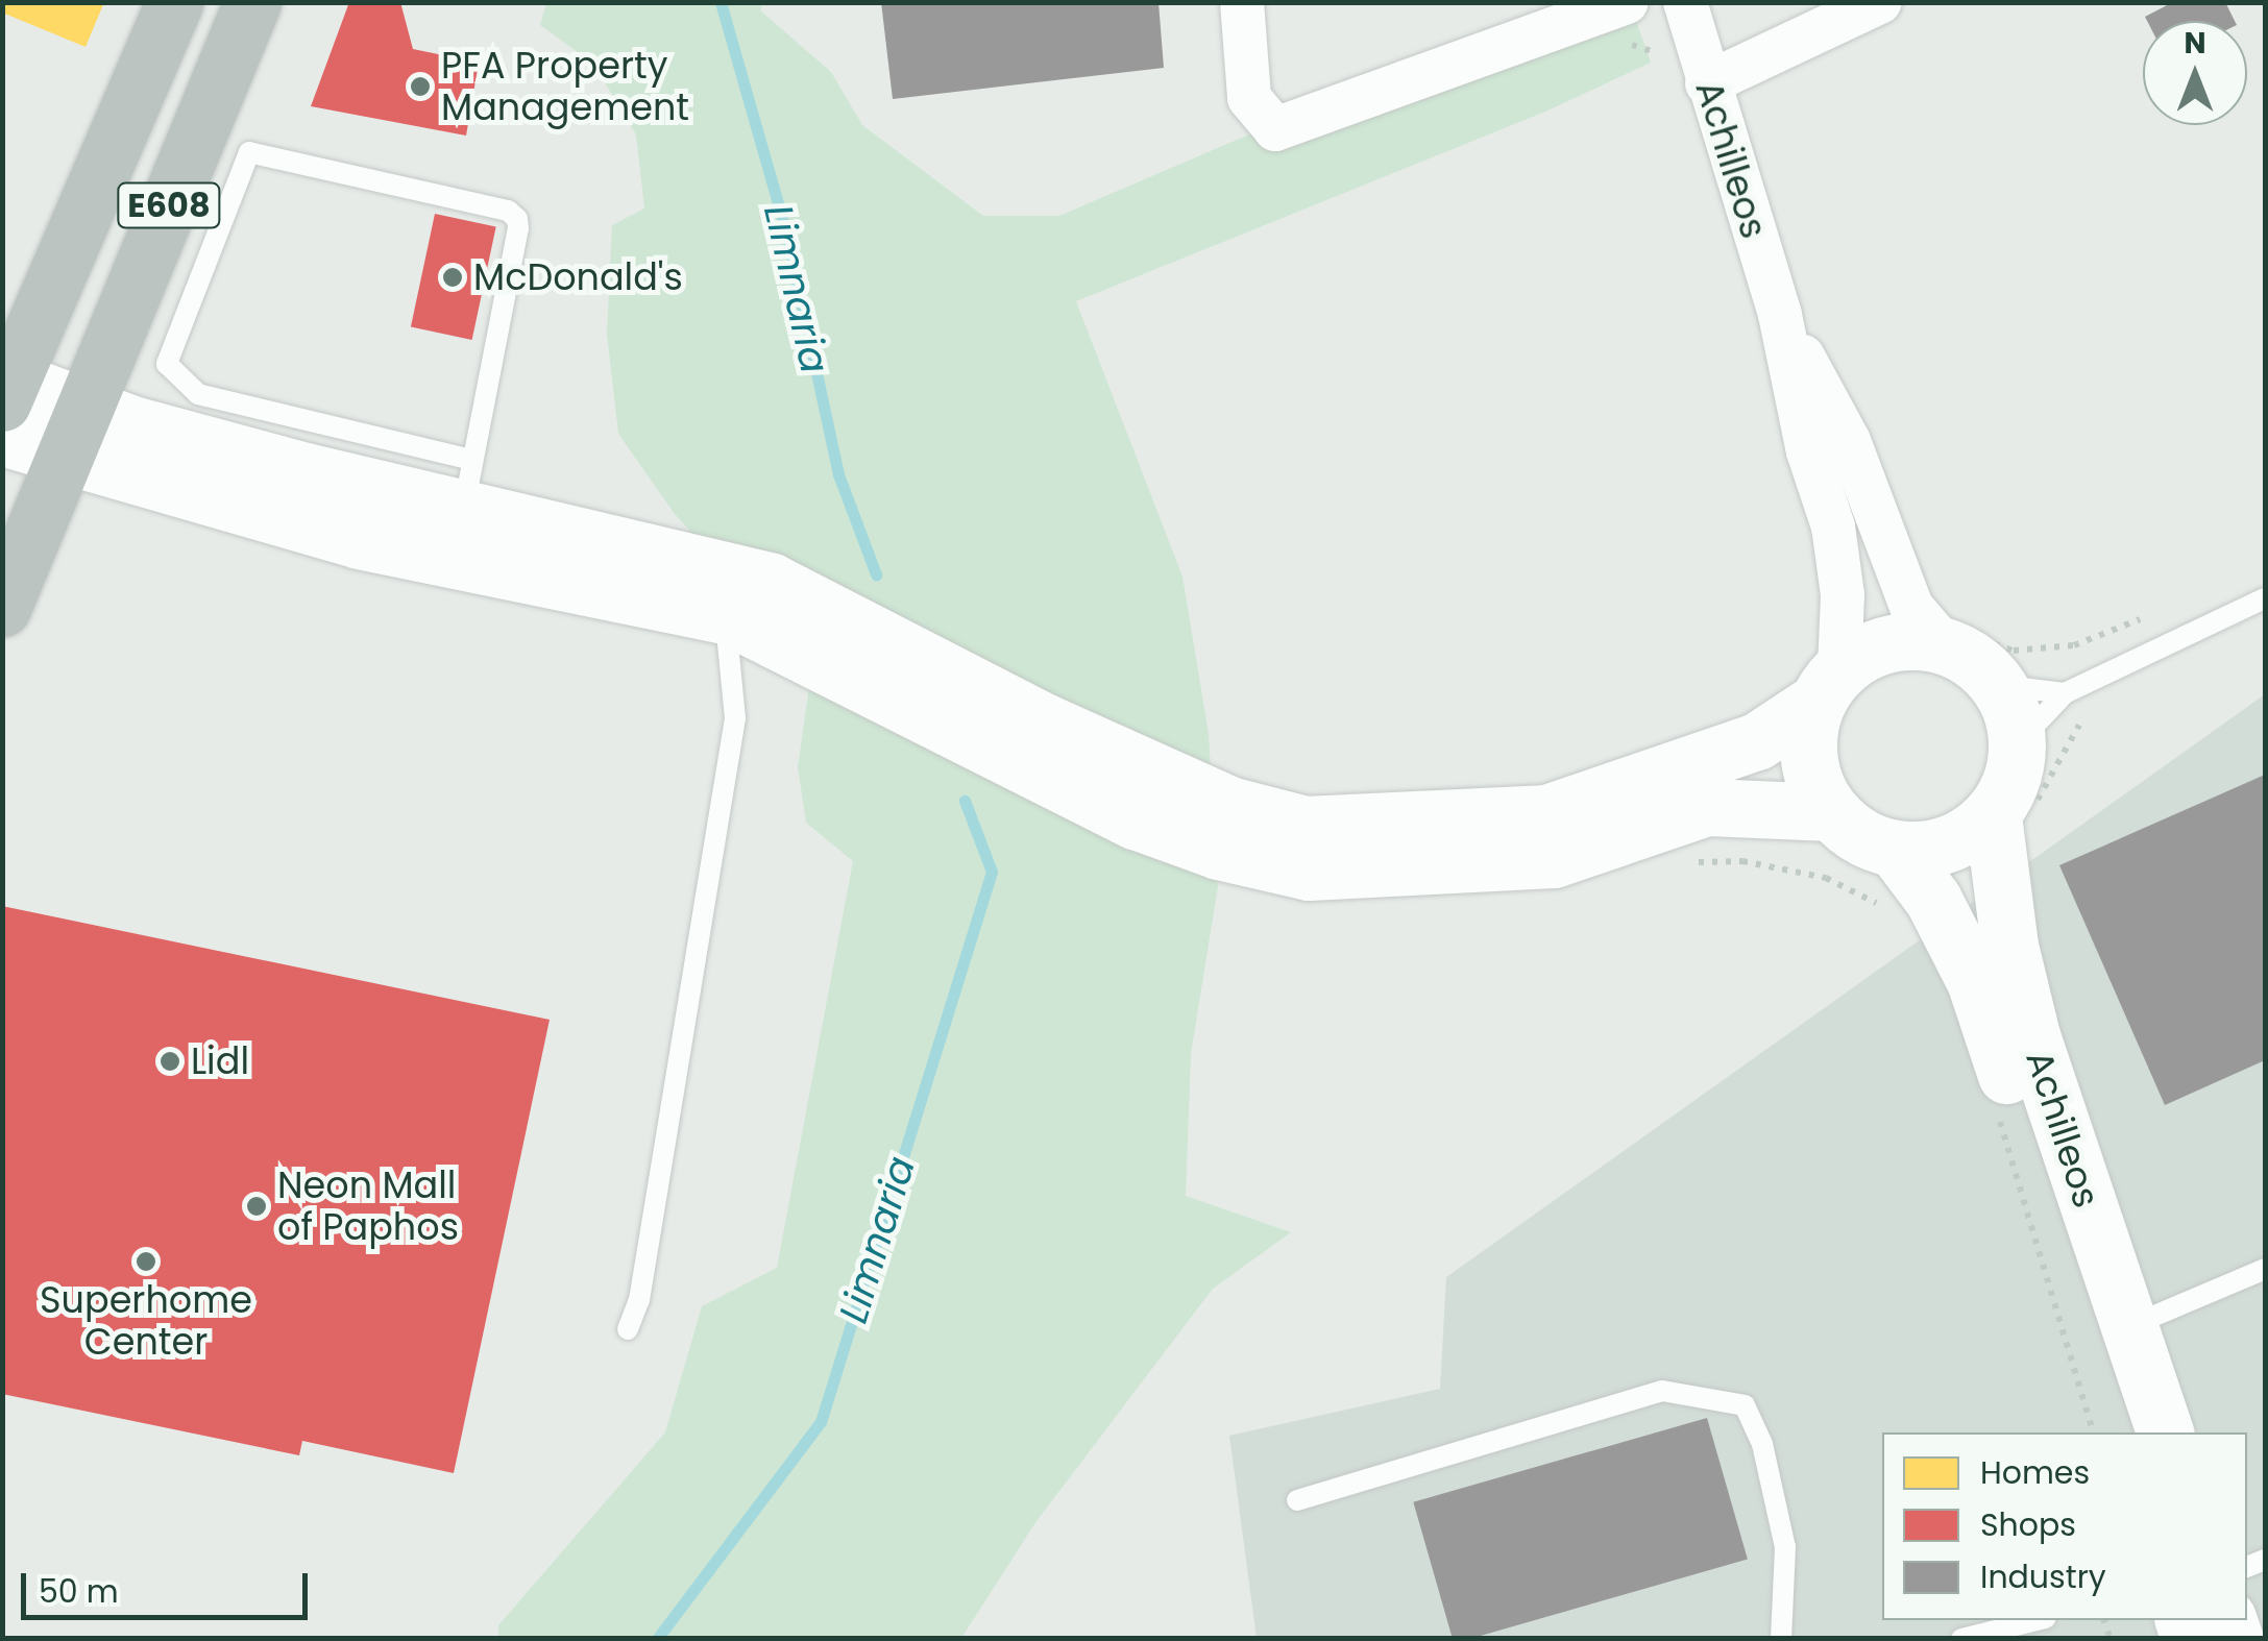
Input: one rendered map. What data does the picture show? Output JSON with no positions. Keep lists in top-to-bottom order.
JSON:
{
  "streets": {
    "highway": ["E608"],
    "street": ["Achilleos"]
  },
  "water": ["Limnaria"],
  "places": [
    "PFA Property Management",
    "McDonald's",
    "Lidl",
    "Neon Mall of Paphos",
    "Superhome Center"
  ],
  "legend": ["Homes", "Shops", "Industry"],
  "scale_bar": "50 m",
  "north": "top"
}
